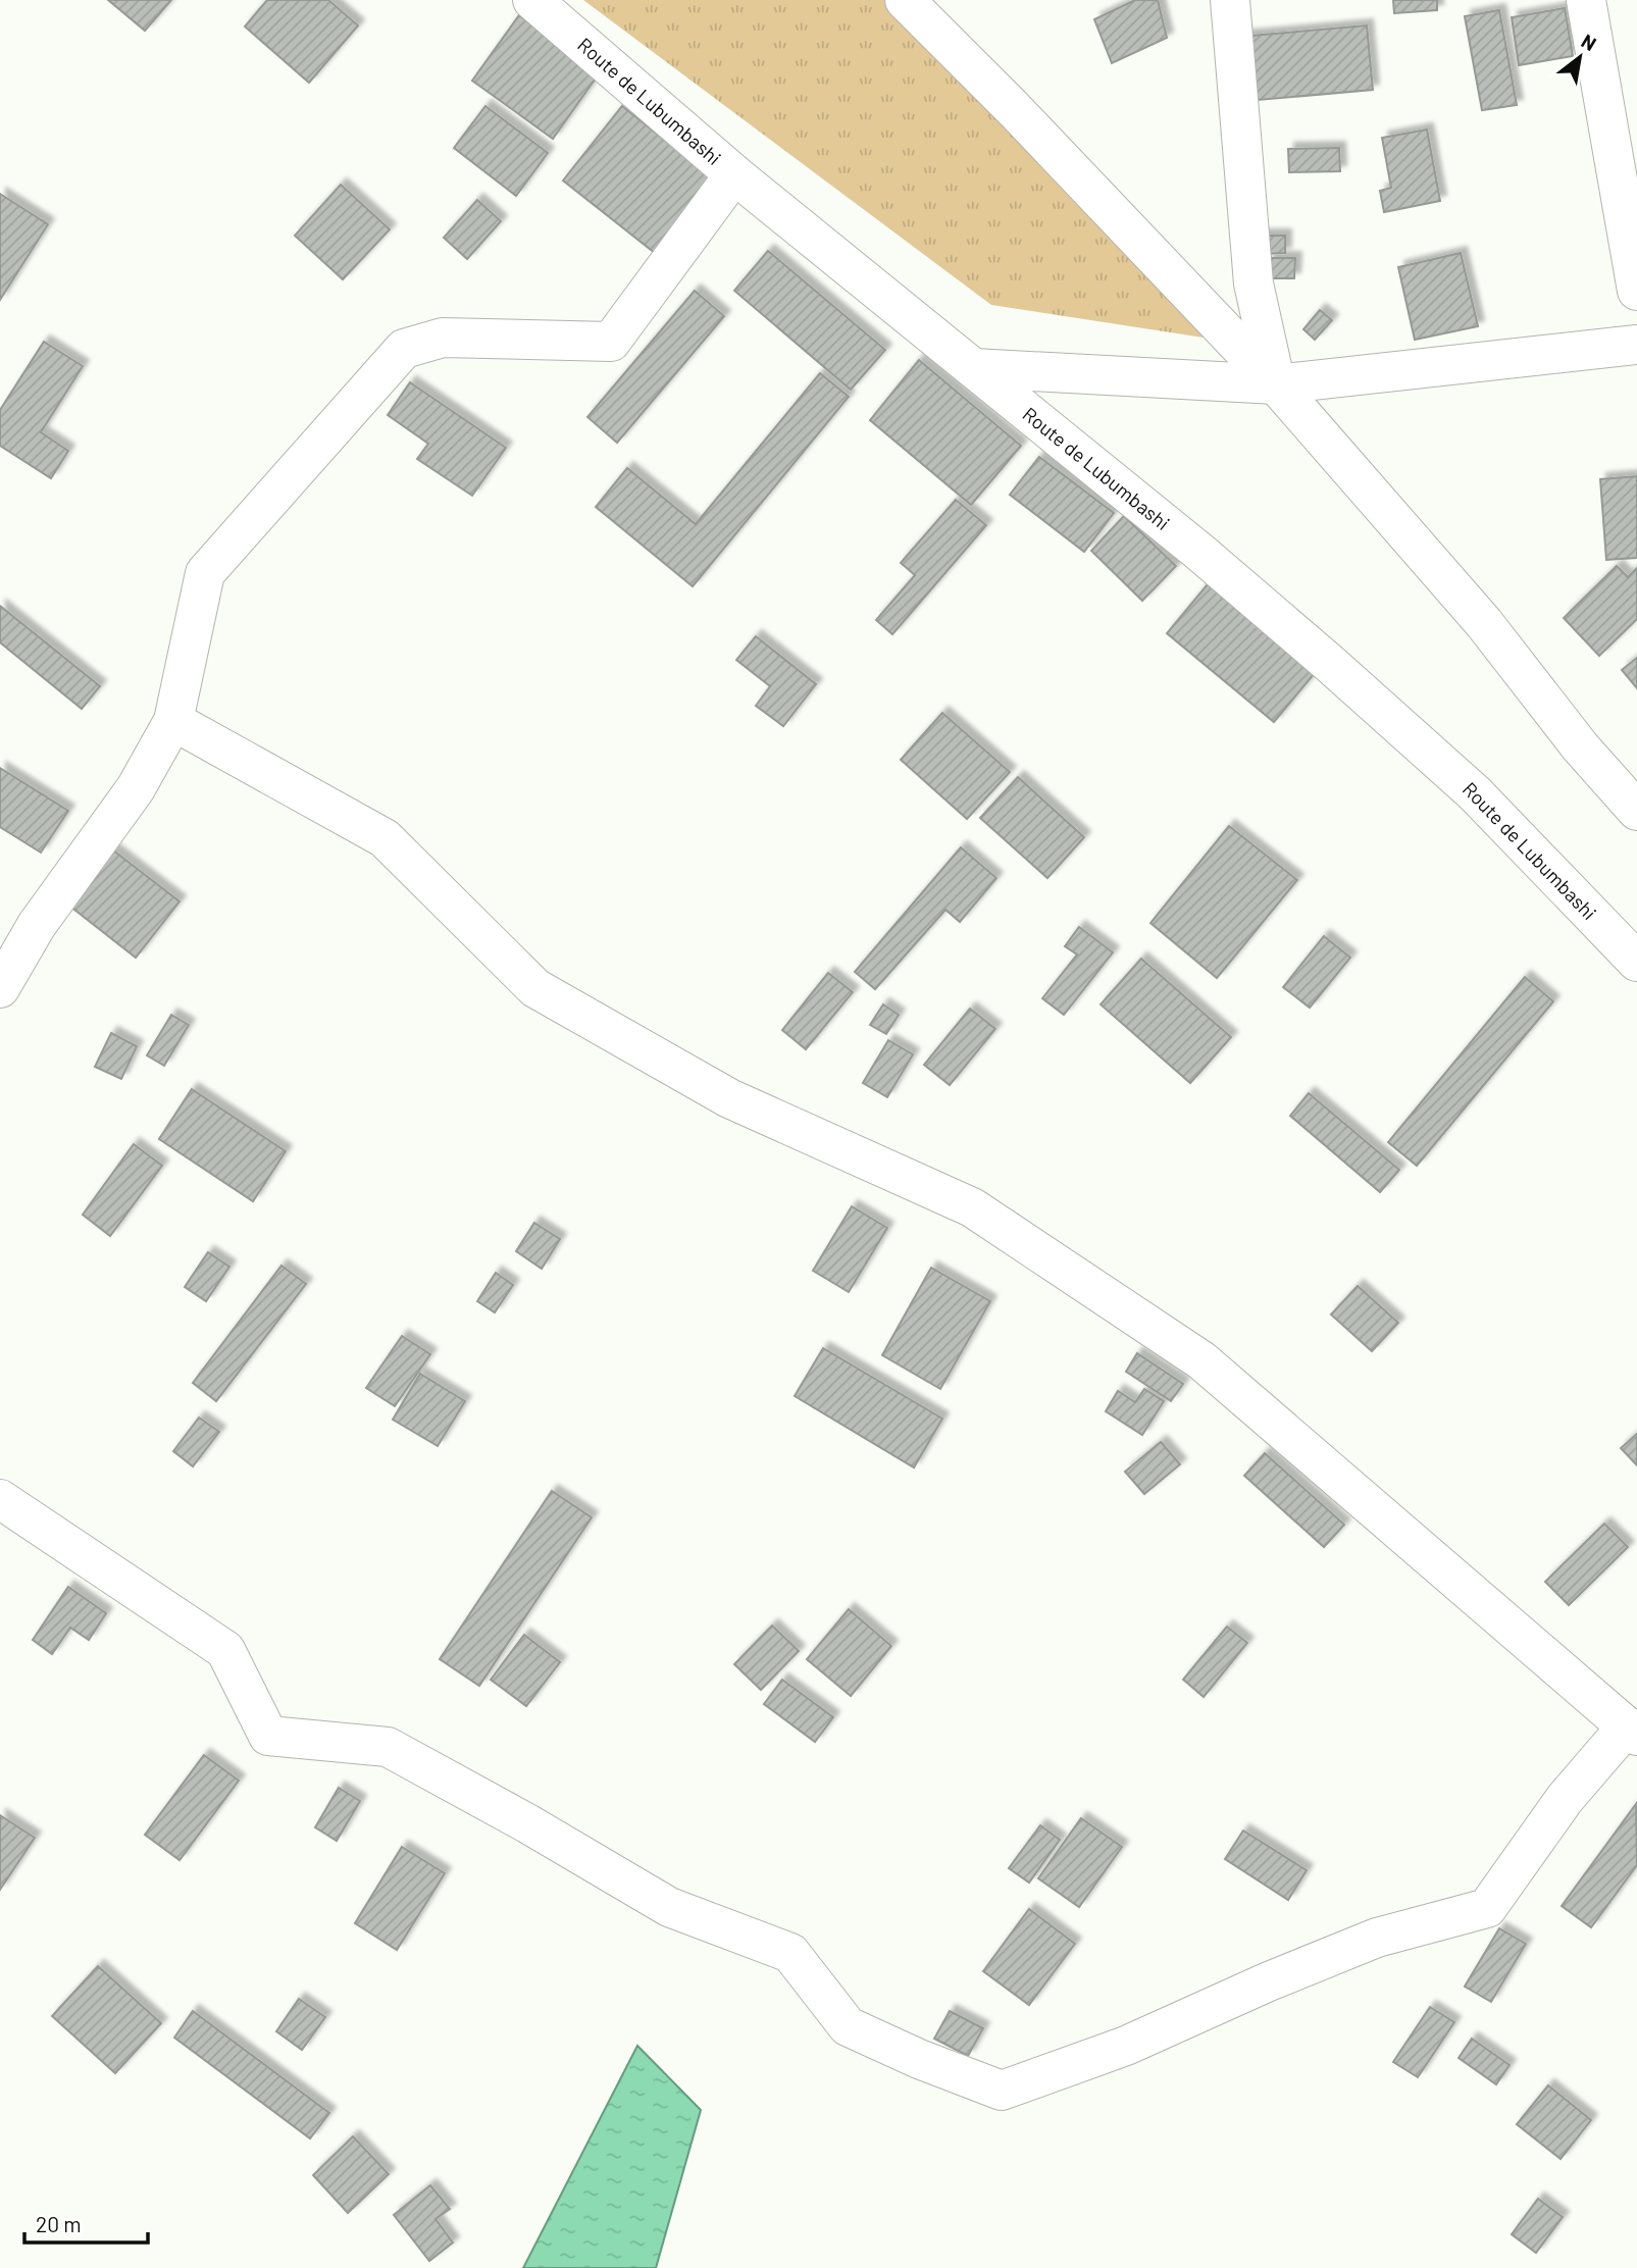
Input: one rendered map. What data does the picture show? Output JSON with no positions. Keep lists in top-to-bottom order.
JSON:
{
  "streets": {
    "main road": ["Route de Lubumbashi"]
  },
  "scale_bar": "20 m",
  "north": "top right"
}
